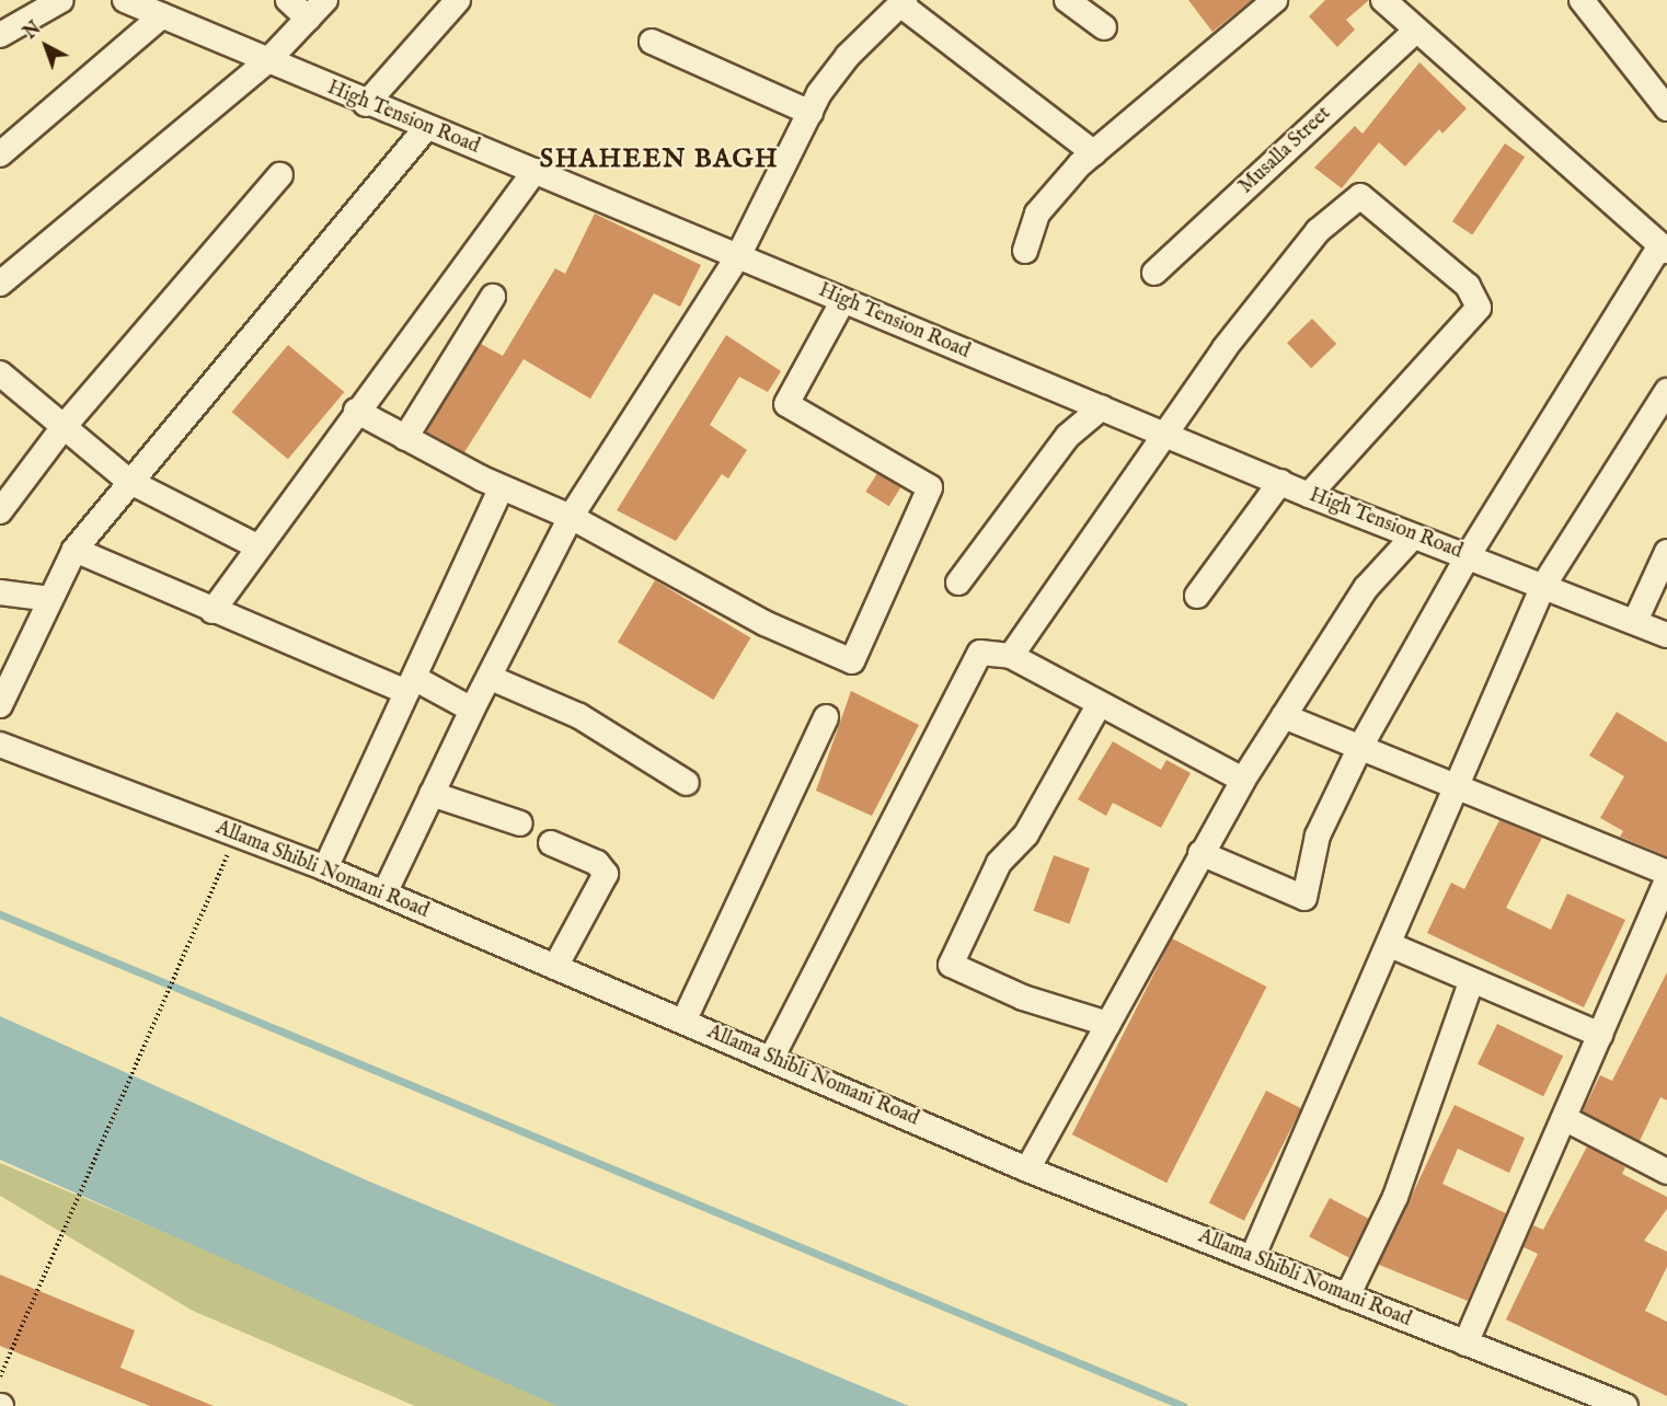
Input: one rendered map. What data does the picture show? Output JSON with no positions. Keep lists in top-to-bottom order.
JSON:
{
  "streets": {
    "street": ["High Tension Road", "Musalla Street", "Allama Shibli Nomani Road"]
  },
  "districts": ["SHAHEEN BAGH"],
  "north": "top left"
}
